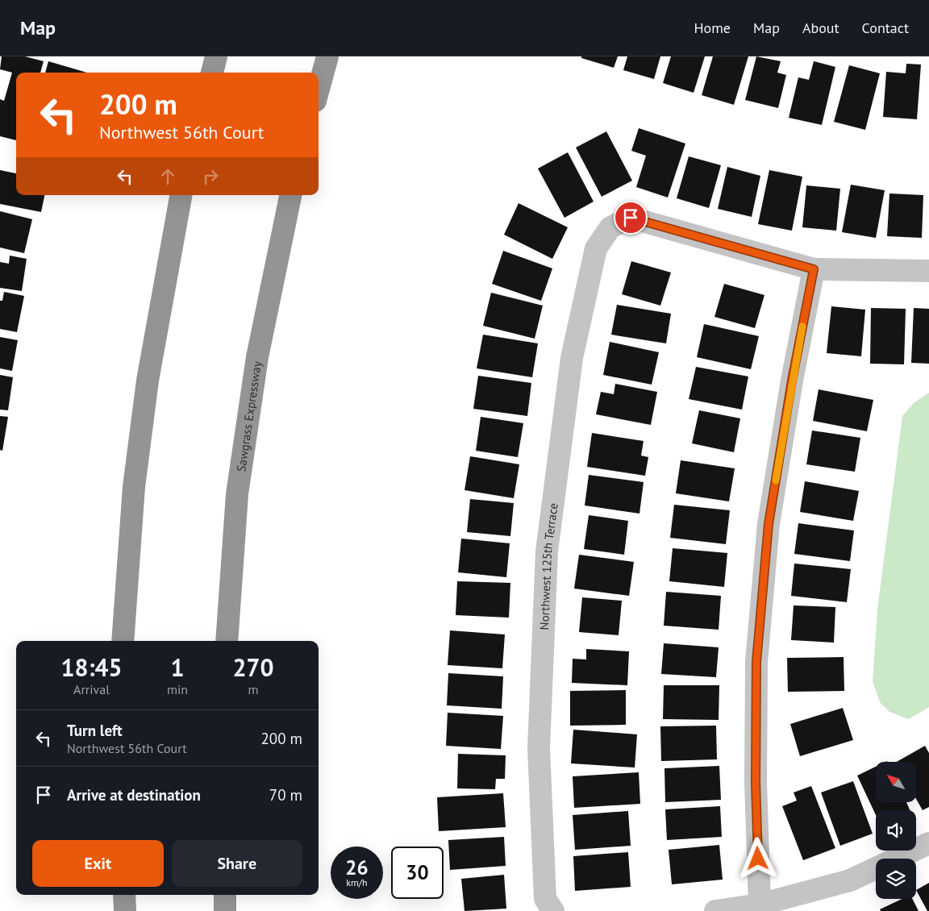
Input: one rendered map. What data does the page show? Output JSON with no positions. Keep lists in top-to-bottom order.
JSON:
{
  "streets": {
    "highway": ["Sawgrass Expressway"],
    "street": ["Northwest 125th Terrace"]
  },
  "north": "top left",
  "page": {
    "header": "Map",
    "nav": [
      "Home",
      "Map",
      "About",
      "Contact"
    ],
    "turn": ["200 m", "Northwest 56th Court"],
    "eta": [
      "18:45",
      "Arrival",
      "1",
      "min",
      "270",
      "m"
    ],
    "list": [
      {
        "name": "Turn left",
        "note": "Northwest 56th Court",
        "value": "200 m"
      },
      {
        "name": "Arrive at destination",
        "value": "70 m"
      }
    ],
    "buttons": ["Exit", "Share"],
    "speed": "26 km/h",
    "limit": "30"
  }
}
